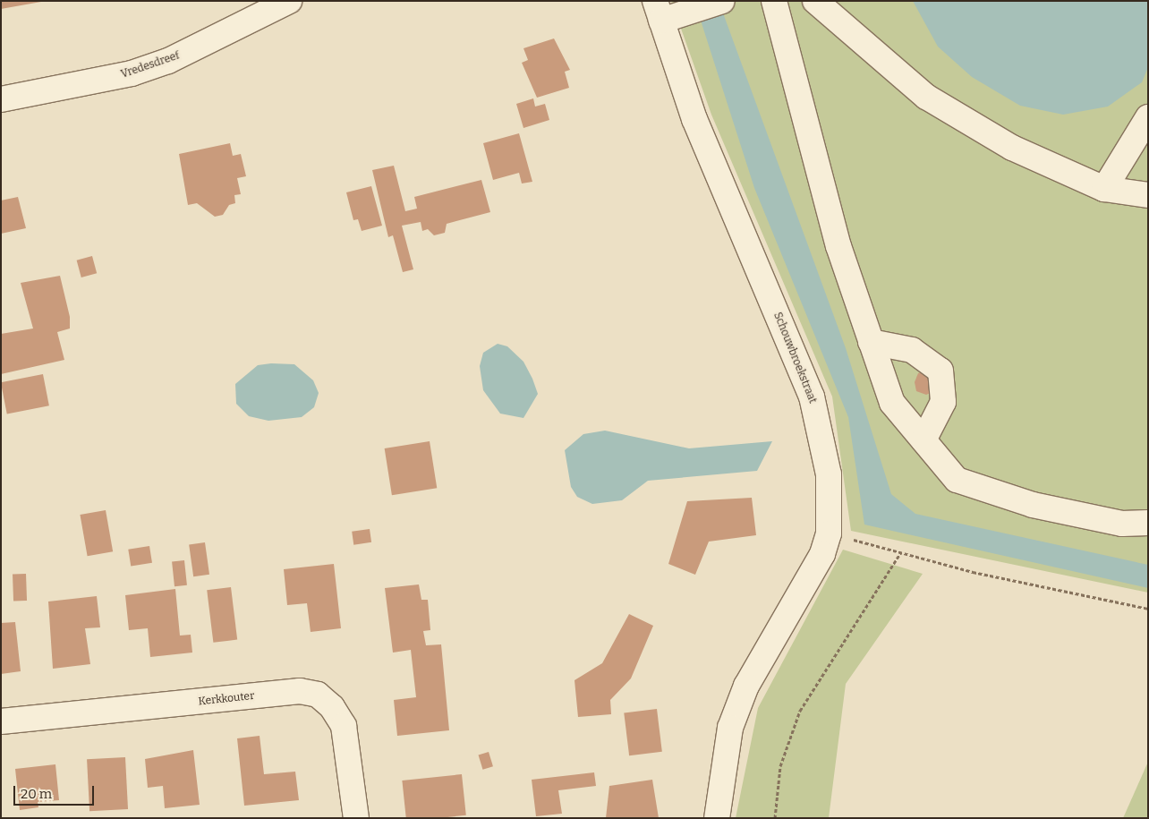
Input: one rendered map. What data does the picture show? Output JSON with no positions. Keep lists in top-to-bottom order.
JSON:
{
  "streets": {
    "street": ["Vredesdreef", "Schouwbroekstraat", "Kerkkouter"]
  },
  "scale_bar": "20 m"
}
